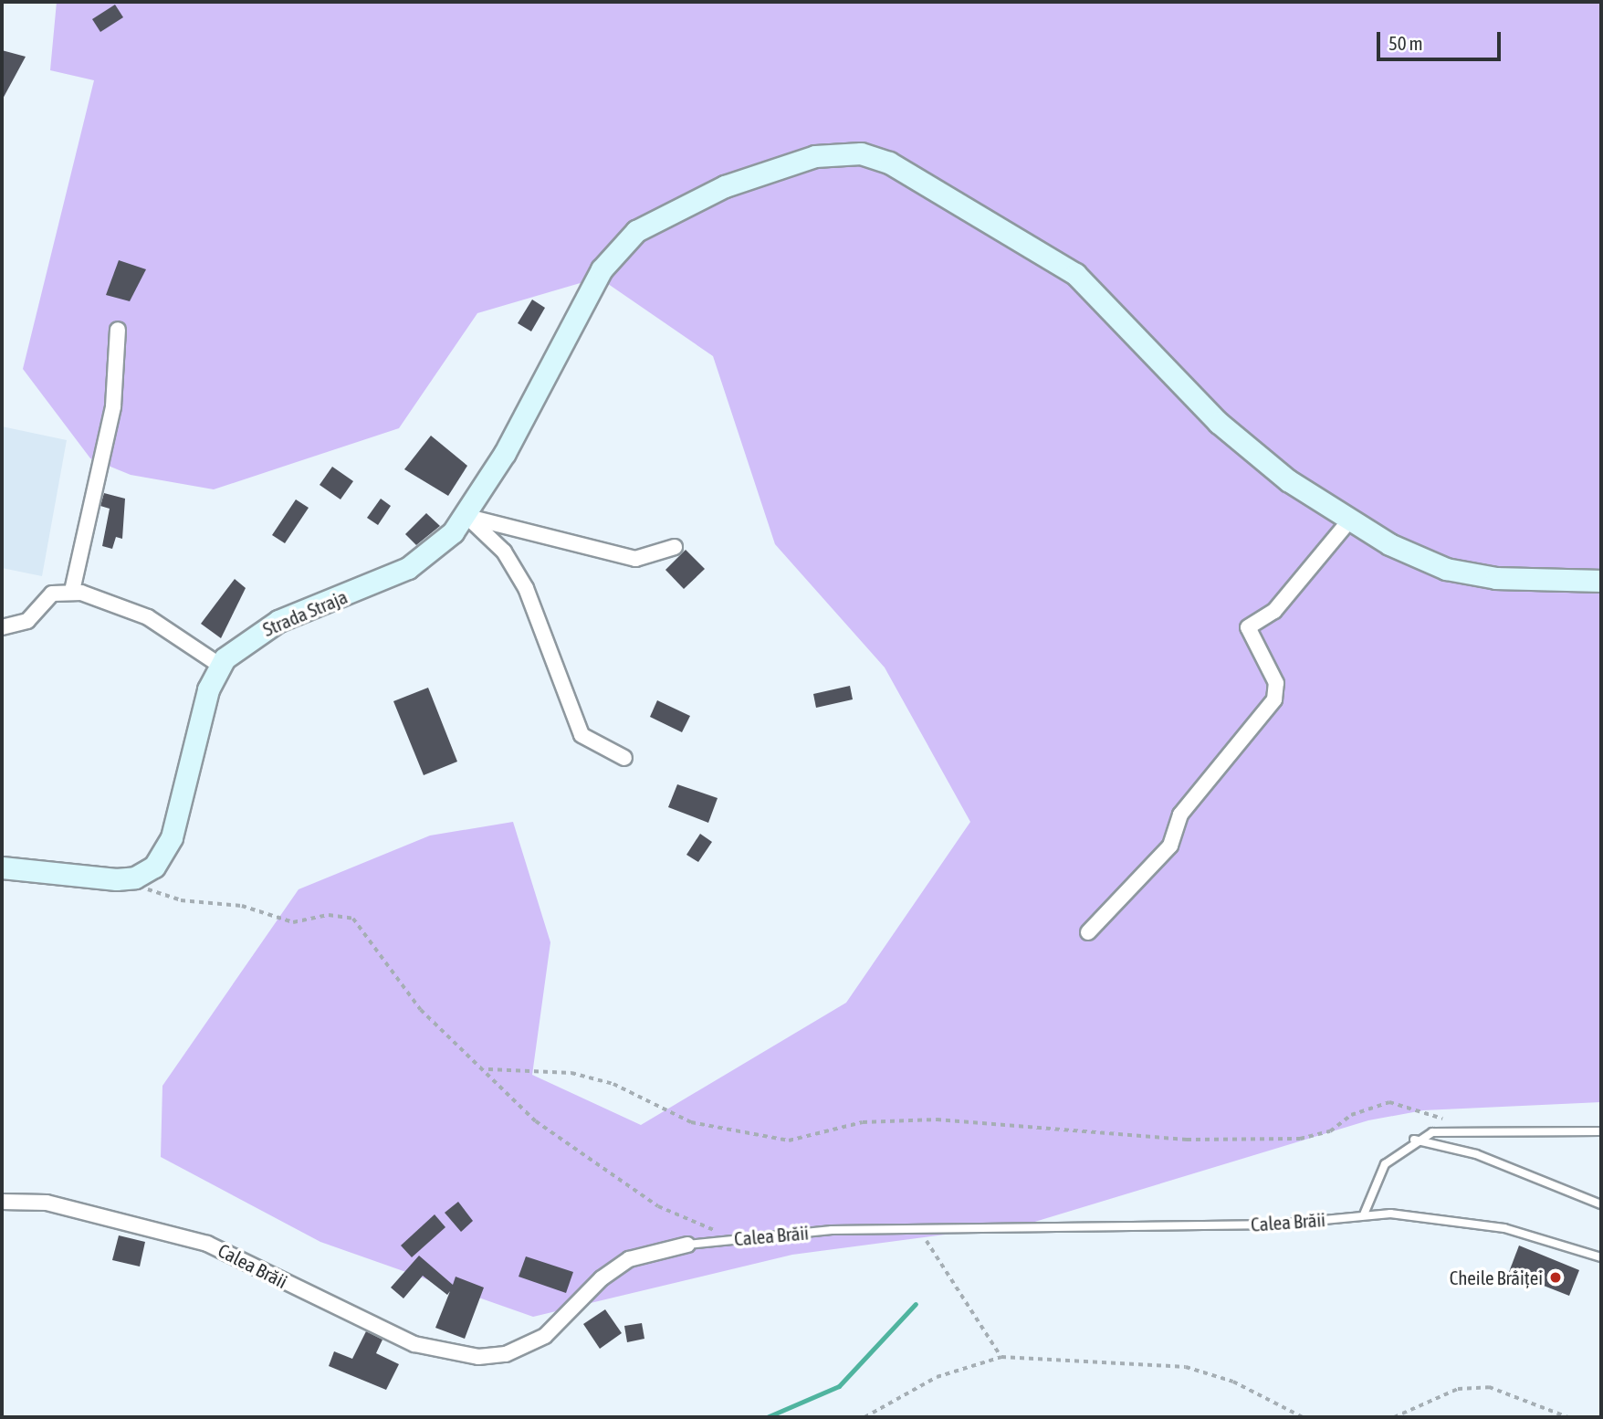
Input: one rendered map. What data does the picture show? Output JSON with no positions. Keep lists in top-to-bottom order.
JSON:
{
  "streets": {
    "main road": ["Strada Straja"],
    "street": ["Calea Brăii"]
  },
  "places": ["Cheile Brăiței"],
  "scale_bar": "50 m"
}
